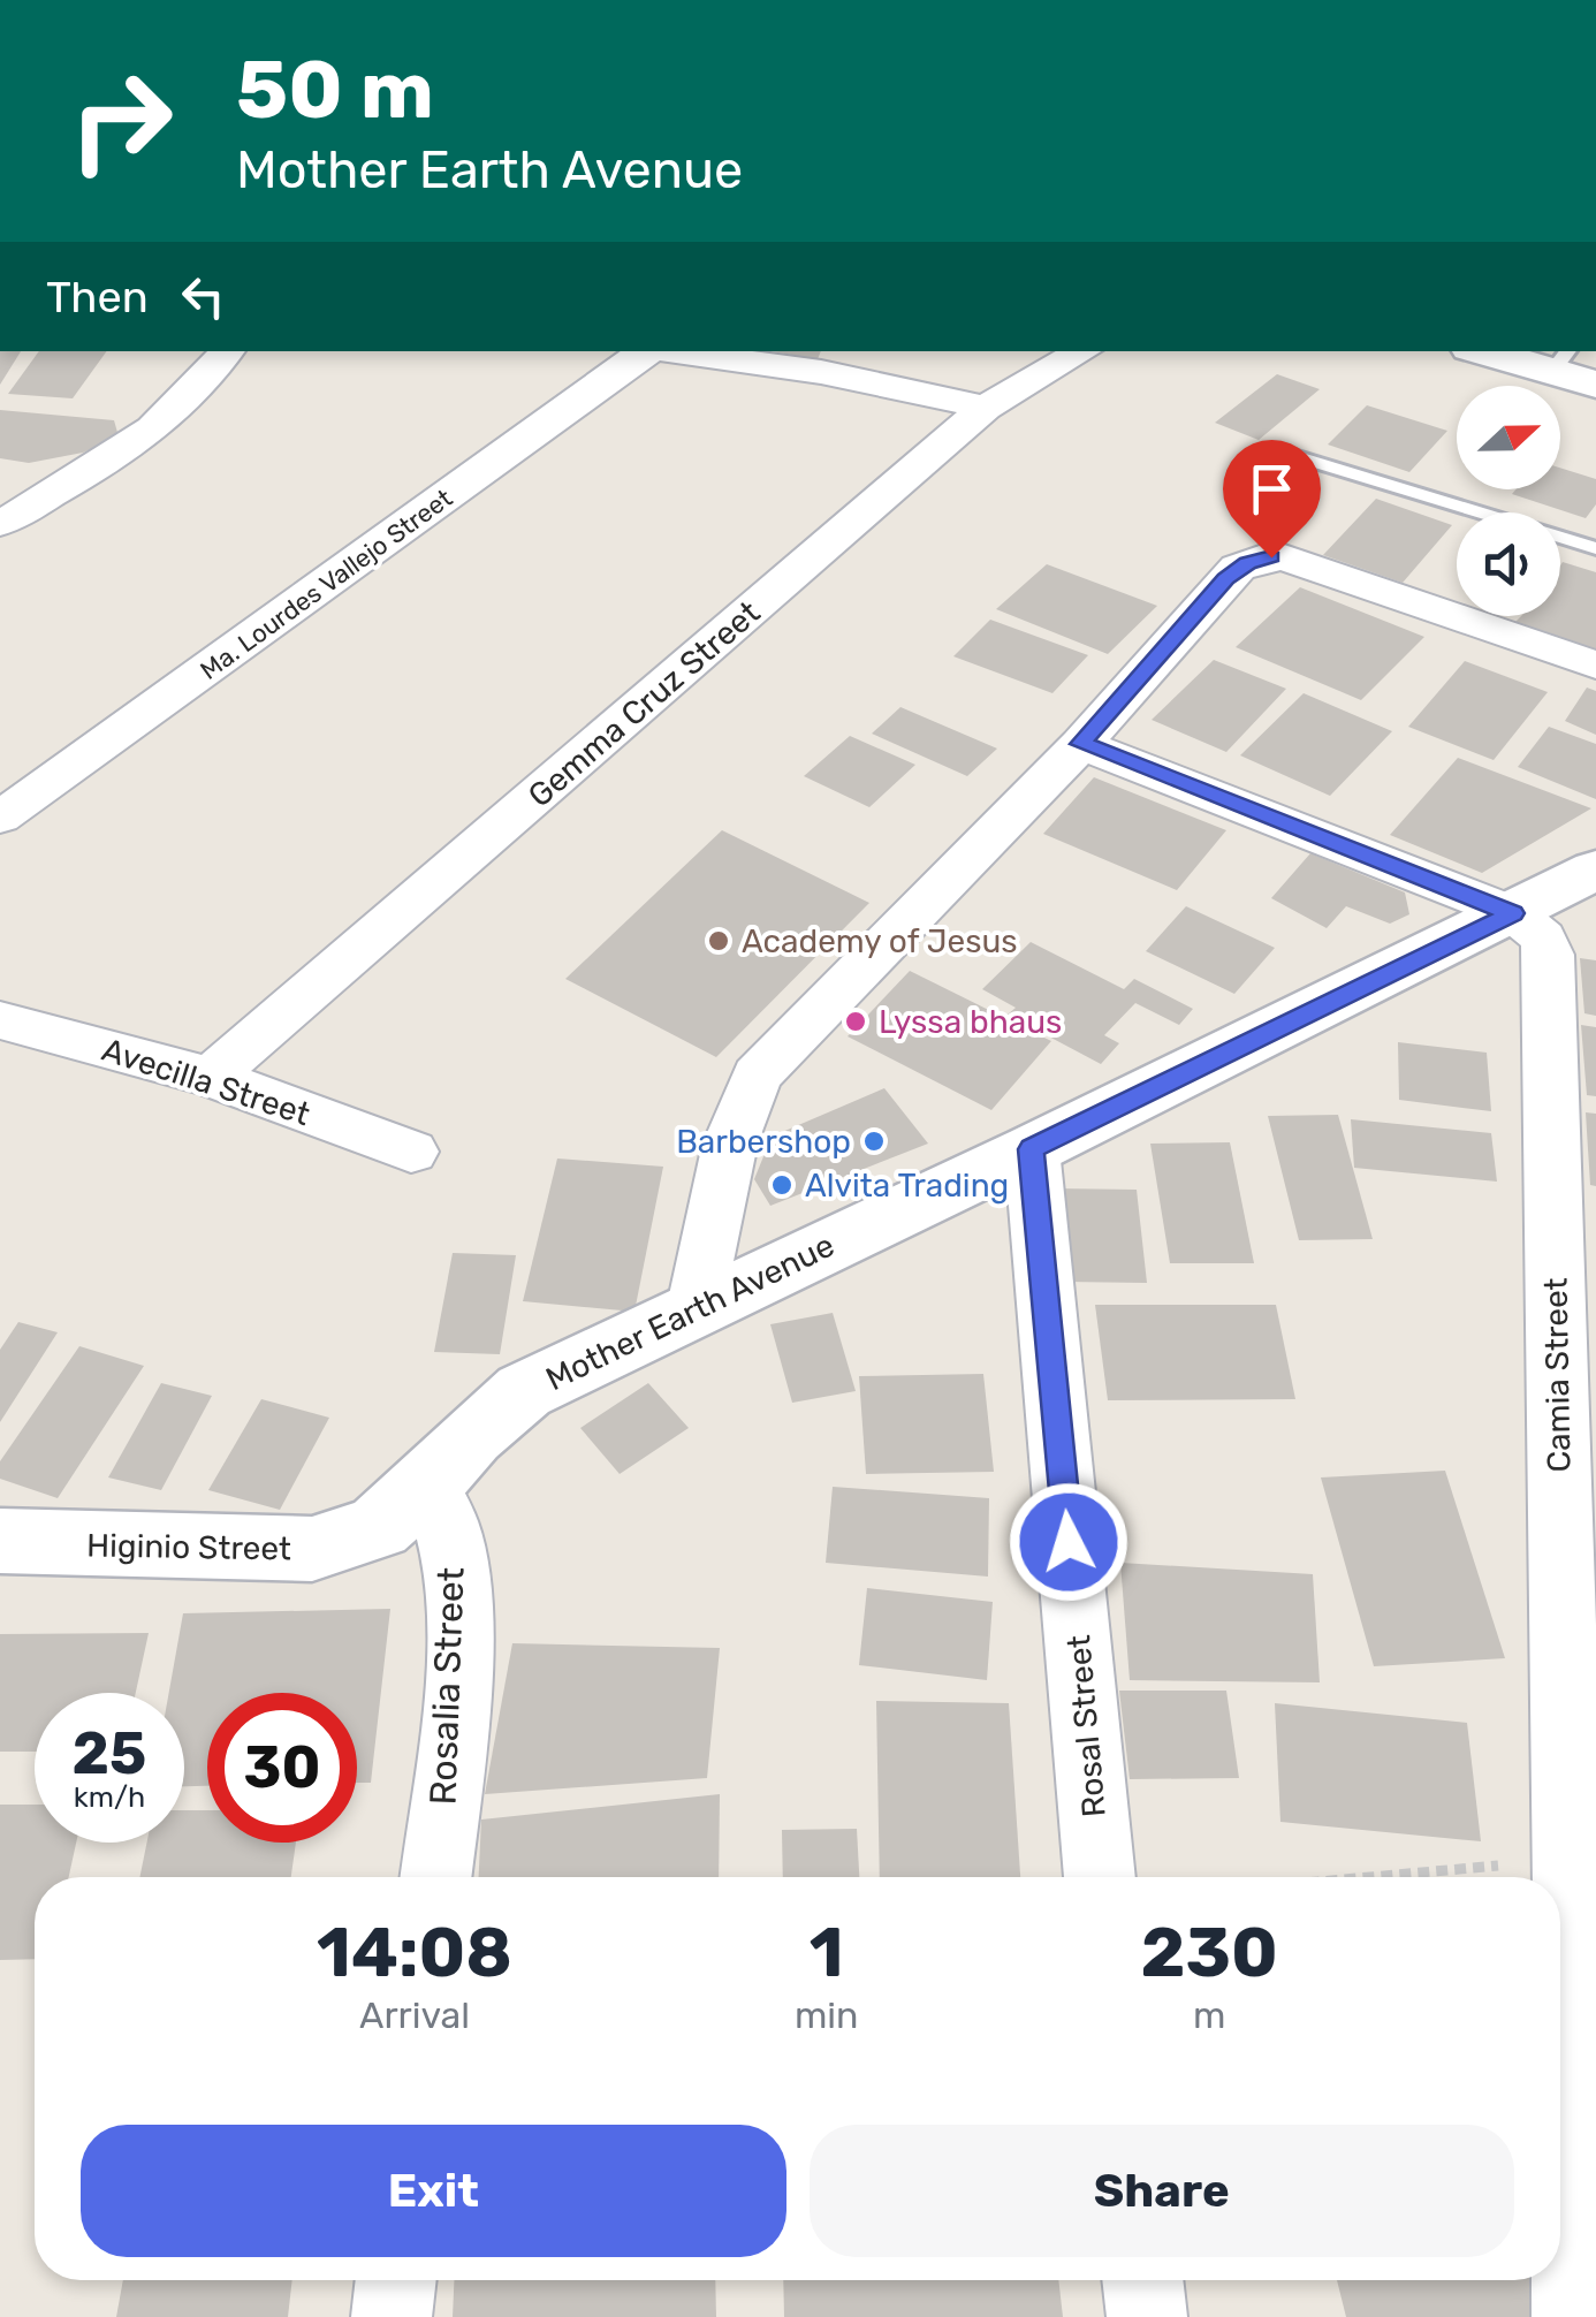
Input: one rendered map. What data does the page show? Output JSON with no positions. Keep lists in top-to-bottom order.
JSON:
{
  "streets": {
    "street": [
      "Ma. Lourdes Vallejo Street",
      "Gemma Cruz Street",
      "Avecilla Street",
      "Mother Earth Avenue",
      "Camia Street",
      "Higinio Street",
      "Rosalia Street",
      "Rosal Street"
    ]
  },
  "crossings": [
    ["Gemma Cruz Street", "Avecilla Street"],
    ["Mother Earth Avenue", "Camia Street"],
    ["Mother Earth Avenue", "Higinio Street"],
    ["Mother Earth Avenue", "Rosalia Street"],
    ["Mother Earth Avenue", "Rosal Street"],
    ["Higinio Street", "Rosalia Street"]
  ],
  "places": [
    "Academy of Jesus",
    "Lyssa bhaus",
    "Barbershop",
    "Alvita Trading"
  ],
  "north": "right",
  "page": {
    "turn": ["50 m", "Mother Earth Avenue"],
    "then": "Then",
    "speed": "25 km/h",
    "limit": "30",
    "eta": [
      "14:08",
      "Arrival",
      "1",
      "min",
      "230",
      "m"
    ],
    "buttons": ["Exit", "Share"]
  }
}
